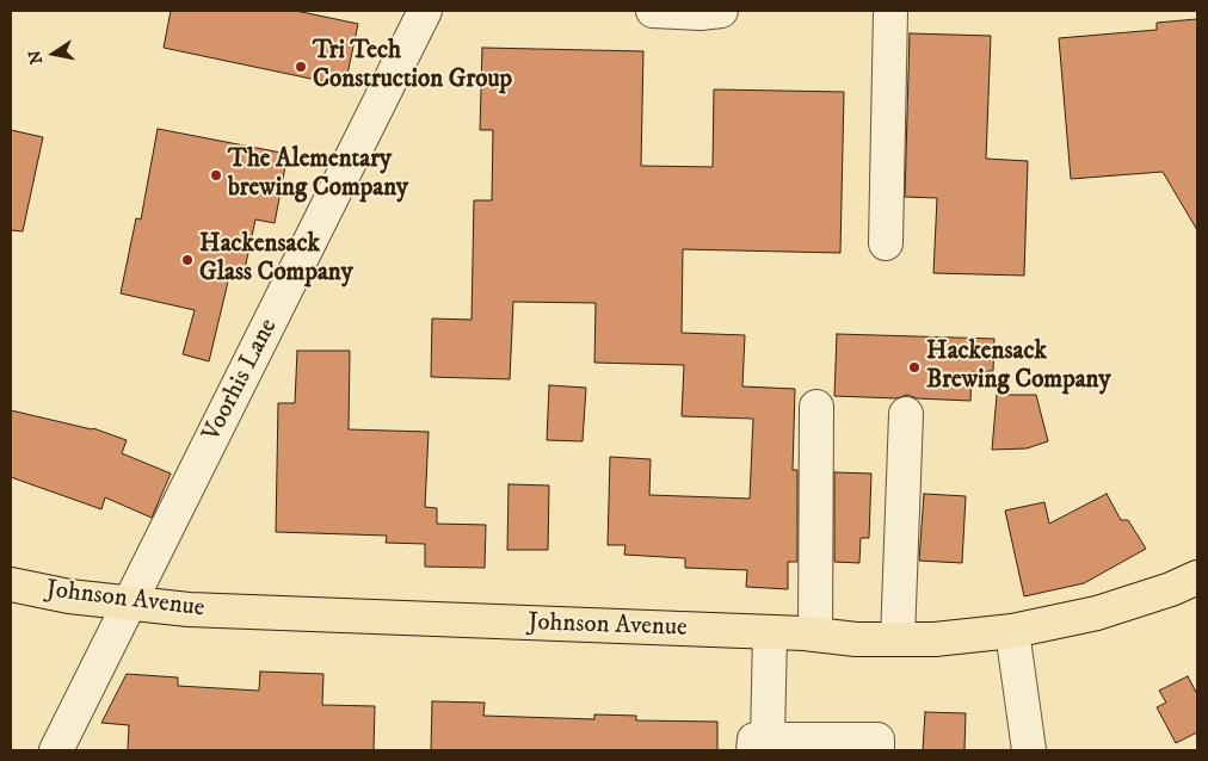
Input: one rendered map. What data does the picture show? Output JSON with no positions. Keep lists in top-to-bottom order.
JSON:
{
  "streets": {
    "main road": ["Johnson Avenue"],
    "street": ["Voorhis Lane"]
  },
  "crossings": [
    ["Voorhis Lane", "Johnson Avenue"]
  ],
  "places": [
    "Tri Tech Construction Group",
    "The Alementary brewing Company",
    "Hackensack Glass Company",
    "Hackensack Brewing Company"
  ],
  "north": "left"
}
